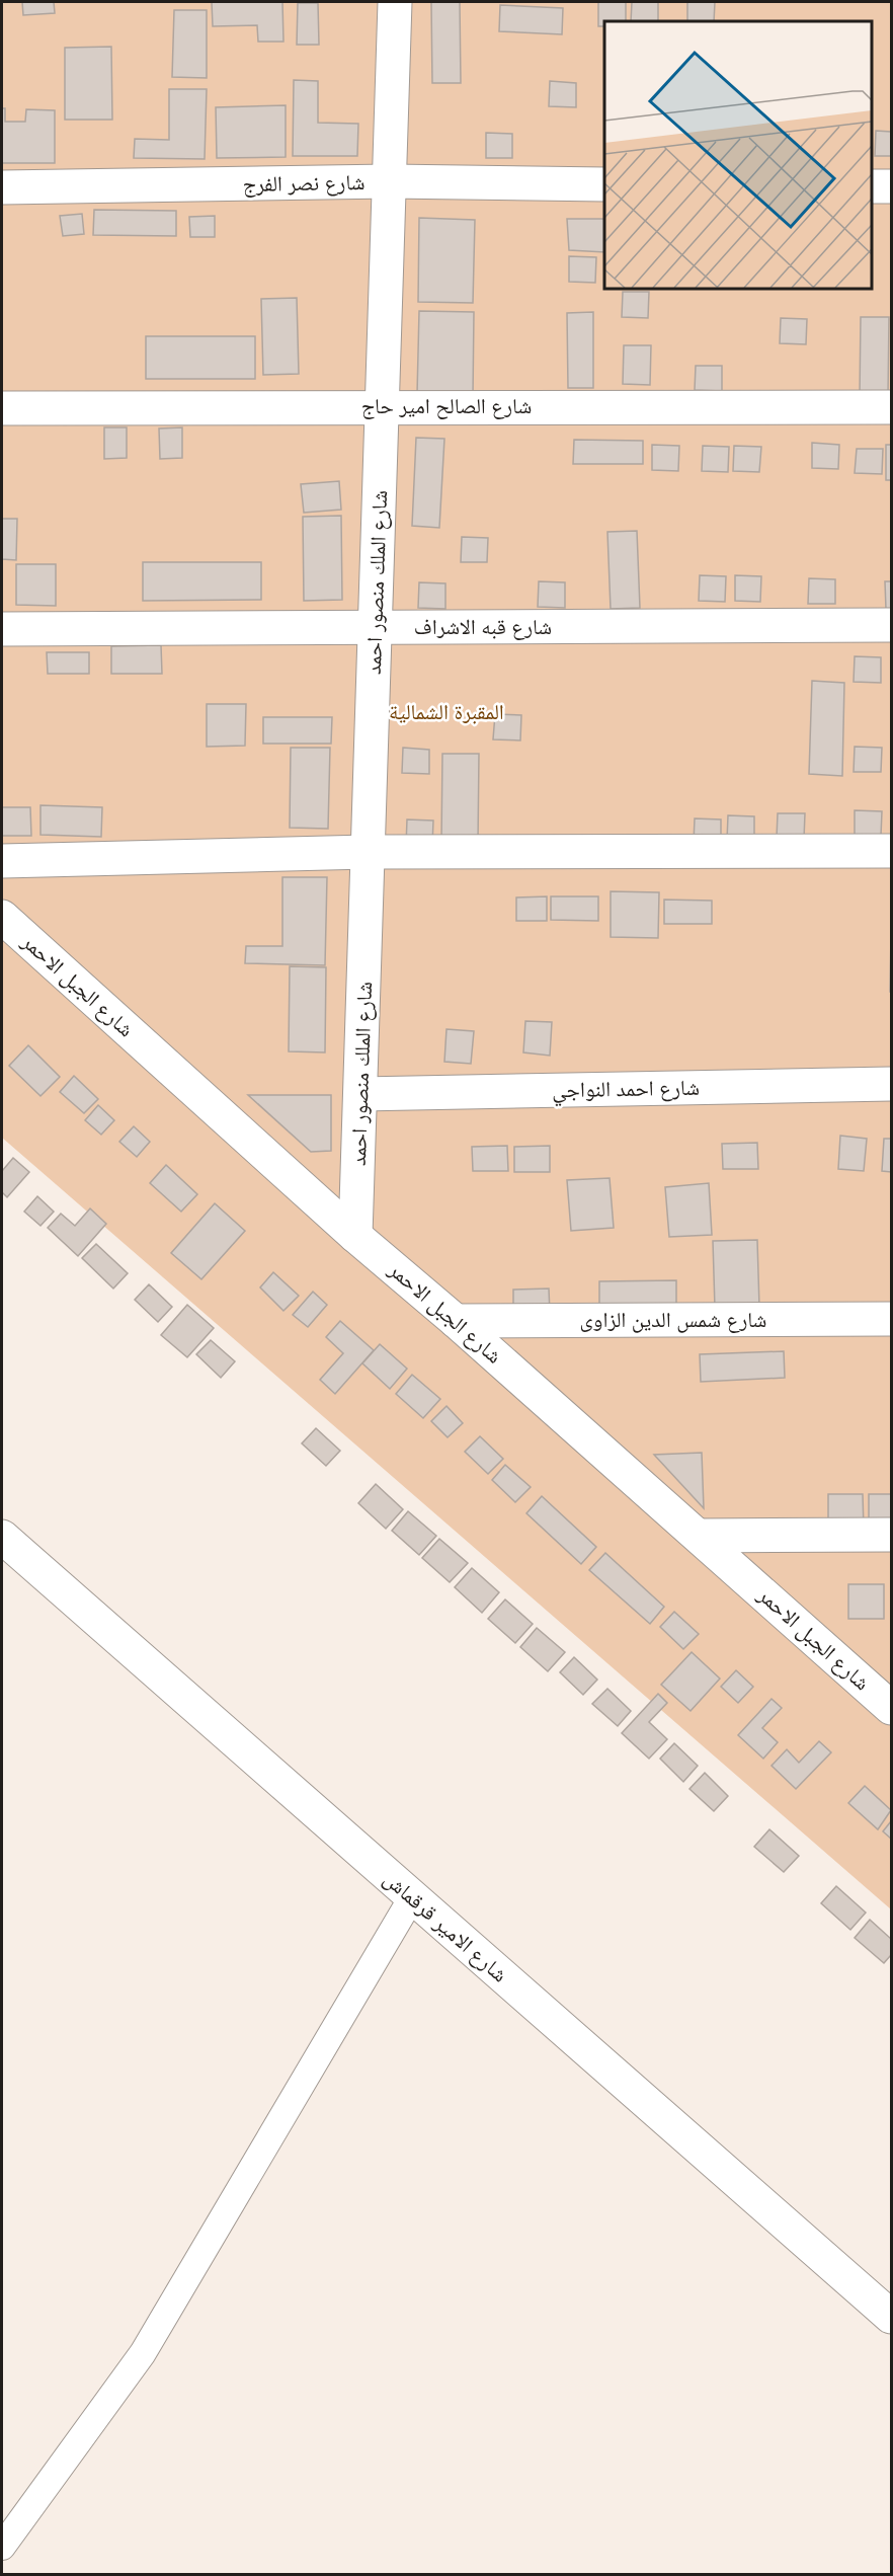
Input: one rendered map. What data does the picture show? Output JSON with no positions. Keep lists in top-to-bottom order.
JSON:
{
  "streets": {
    "street": [
      "شارع نصر الفرج",
      "شارع الصالح امير حاج",
      "شارع الملك منصور احمد",
      "شارع قبه الاشراف",
      "شارع الجبل الاحمر",
      "شارع احمد النواجي",
      "شارع شمس الدين الزاوى",
      "شارع الامير قرقماش"
    ]
  },
  "crossings": [
    ["شارع نصر الفرج", "شارع الملك منصور احمد"],
    ["شارع الصالح امير حاج", "شارع الملك منصور احمد"],
    ["شارع الملك منصور احمد", "شارع قبه الاشراف"],
    ["شارع الملك منصور احمد", "شارع الجبل الاحمر"],
    ["شارع الملك منصور احمد", "شارع احمد النواجي"],
    ["شارع الجبل الاحمر", "شارع شمس الدين الزاوى"]
  ],
  "parks": ["المقبرة الشمالية"]
}
